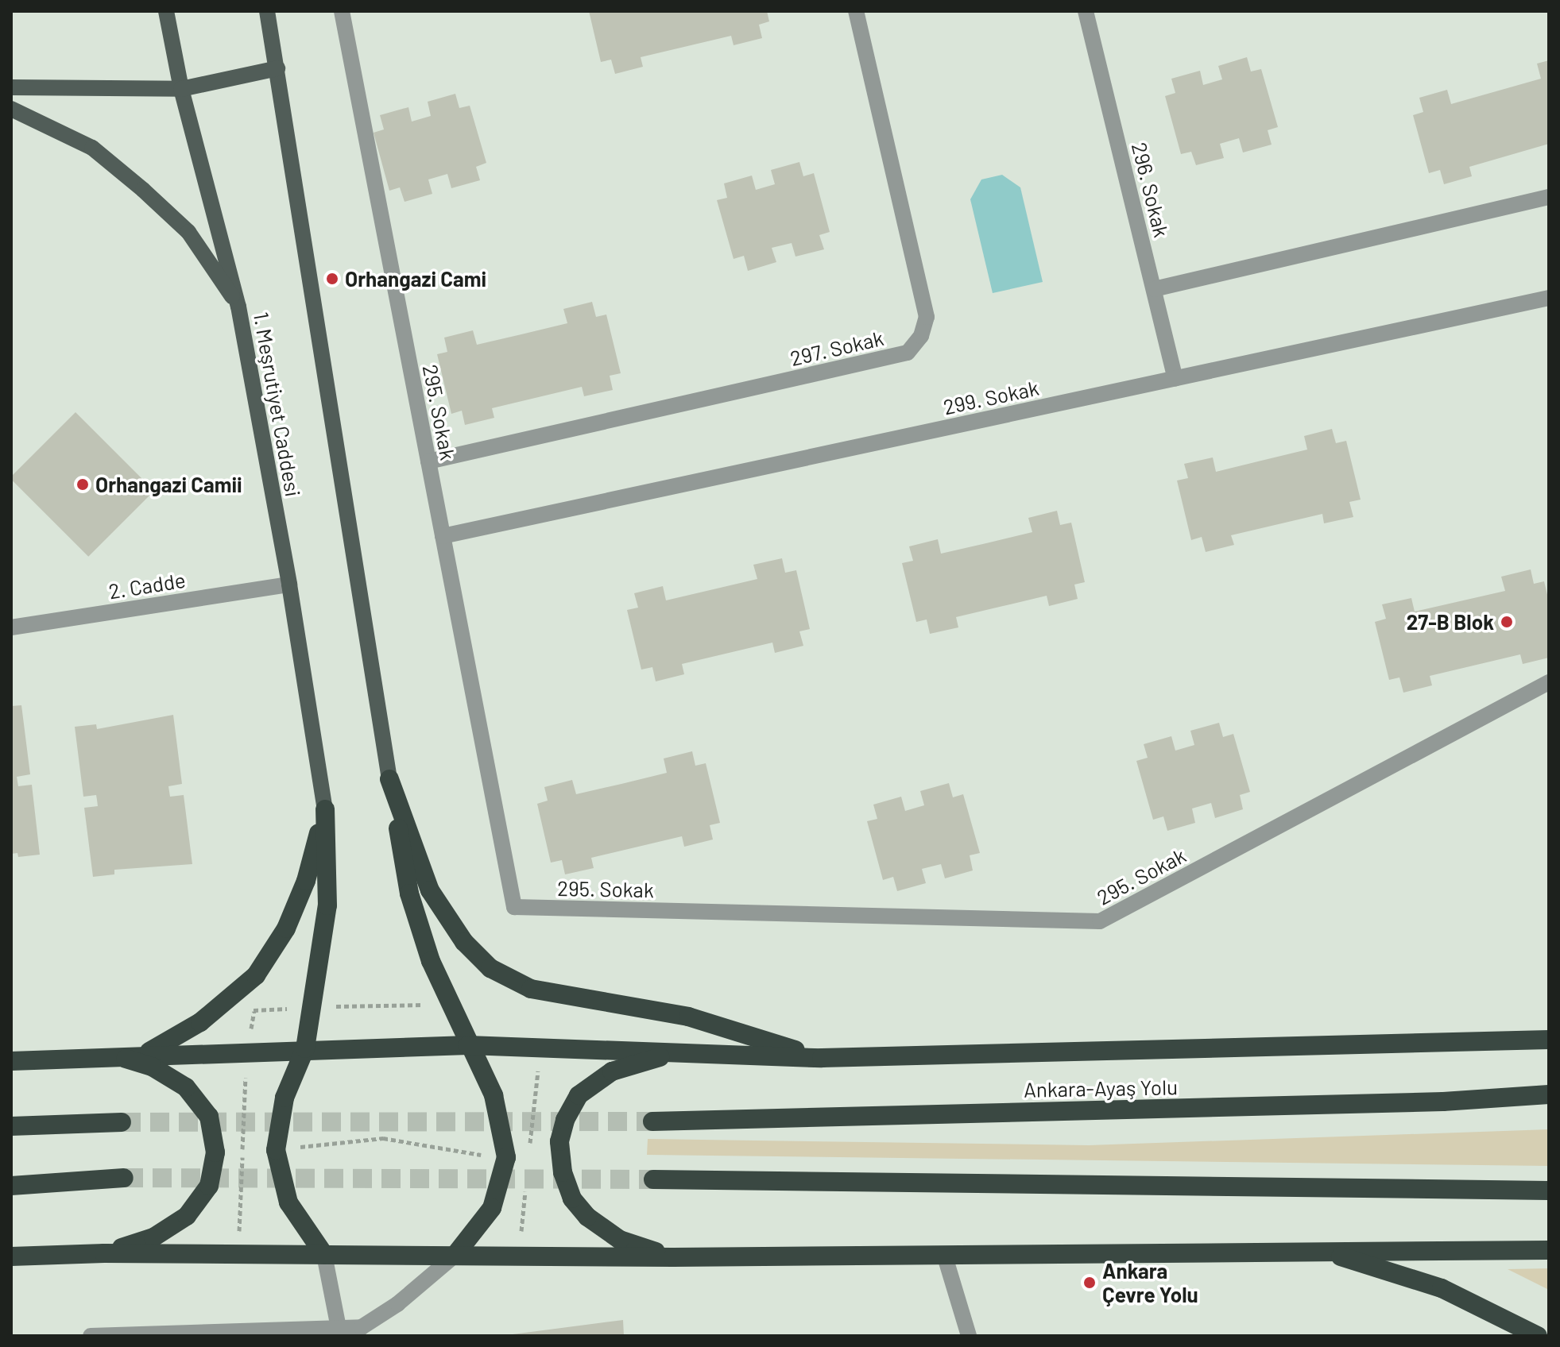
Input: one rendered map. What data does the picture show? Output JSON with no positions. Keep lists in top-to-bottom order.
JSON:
{
  "streets": {
    "highway": ["Ankara-Ayaş Yolu"],
    "main road": ["1. Meşrutiyet Caddesi"],
    "street": [
      "296. Sokak",
      "297. Sokak",
      "299. Sokak",
      "295. Sokak",
      "2. Cadde"
    ]
  },
  "crossings": [
    ["296. Sokak", "299. Sokak"],
    ["297. Sokak", "295. Sokak"],
    ["299. Sokak", "295. Sokak"],
    ["1. Meşrutiyet Caddesi", "2. Cadde"]
  ],
  "places": [
    "Orhangazi Cami",
    "Orhangazi Camii",
    "27-B Blok",
    "Ankara Çevre Yolu"
  ]
}
